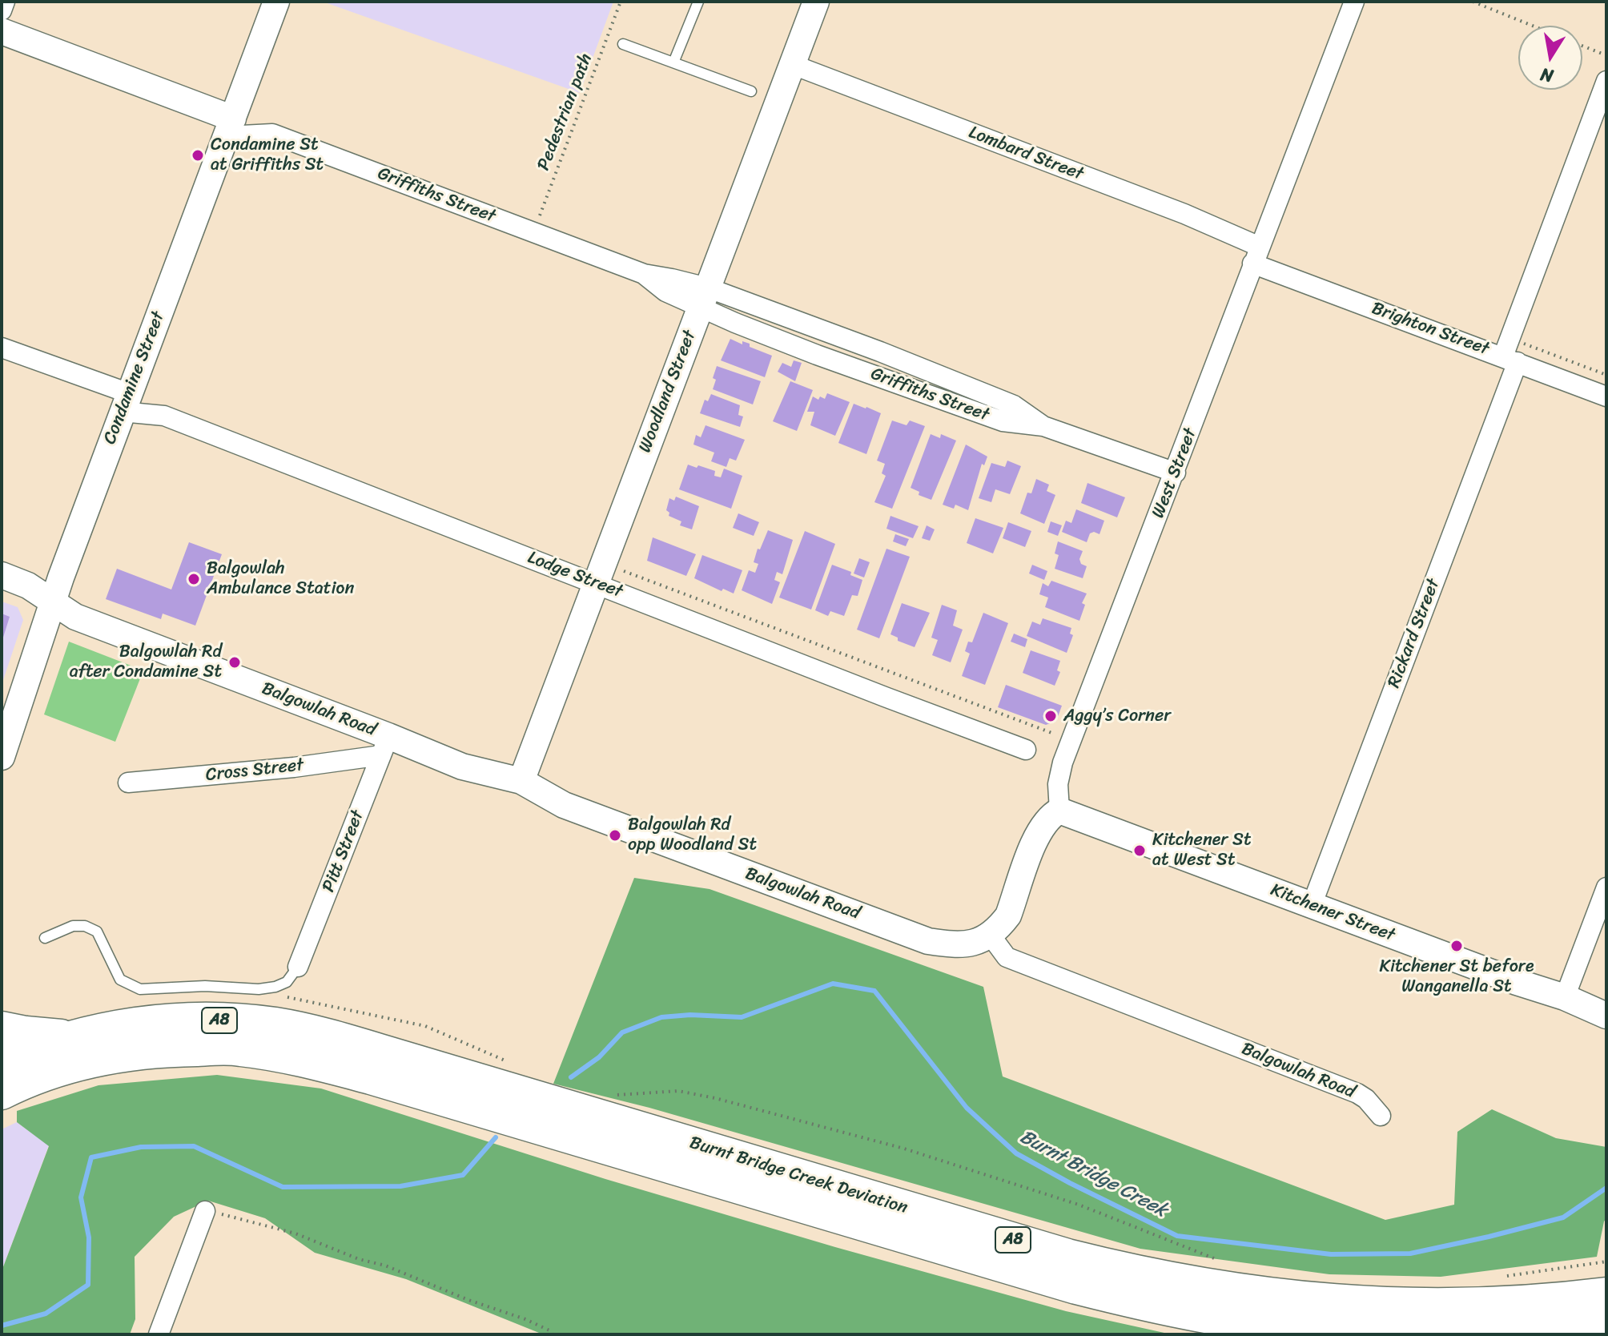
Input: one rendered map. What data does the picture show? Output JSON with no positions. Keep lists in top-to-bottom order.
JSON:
{
  "streets": {
    "highway": ["A8", "Burnt Bridge Creek Deviation"],
    "street": [
      "Lombard Street",
      "Griffiths Street",
      "Brighton Street",
      "Condamine Street",
      "Woodland Street",
      "West Street",
      "Lodge Street",
      "Rickard Street",
      "Balgowlah Road",
      "Cross Street",
      "Pitt Street",
      "Kitchener Street"
    ],
    "path": ["Pedestrian path"]
  },
  "crossings": [
    ["Pedestrian path", "Griffiths Street"],
    ["Lombard Street", "Brighton Street"],
    ["Lombard Street", "Woodland Street"],
    ["Lombard Street", "West Street"],
    ["Griffiths Street", "Condamine Street"],
    ["Griffiths Street", "Woodland Street"],
    ["Griffiths Street", "West Street"],
    ["Brighton Street", "West Street"],
    ["Brighton Street", "Rickard Street"],
    ["Condamine Street", "Lodge Street"],
    ["Condamine Street", "Balgowlah Road"],
    ["Woodland Street", "Lodge Street"],
    ["Woodland Street", "Balgowlah Road"],
    ["West Street", "Kitchener Street"],
    ["Rickard Street", "Kitchener Street"],
    ["Balgowlah Road", "Cross Street"],
    ["Balgowlah Road", "Pitt Street"],
    ["Cross Street", "Pitt Street"]
  ],
  "water": ["Burnt Bridge Creek"],
  "places": [
    "Condamine St at Griffiths St",
    "Balgowlah Ambulance Station",
    "Balgowlah Rd after Condamine St",
    "Aggy’s Corner",
    "Balgowlah Rd opp Woodland St",
    "Kitchener St at West St",
    "Kitchener St before Wanganella St"
  ],
  "north": "bottom"
}
